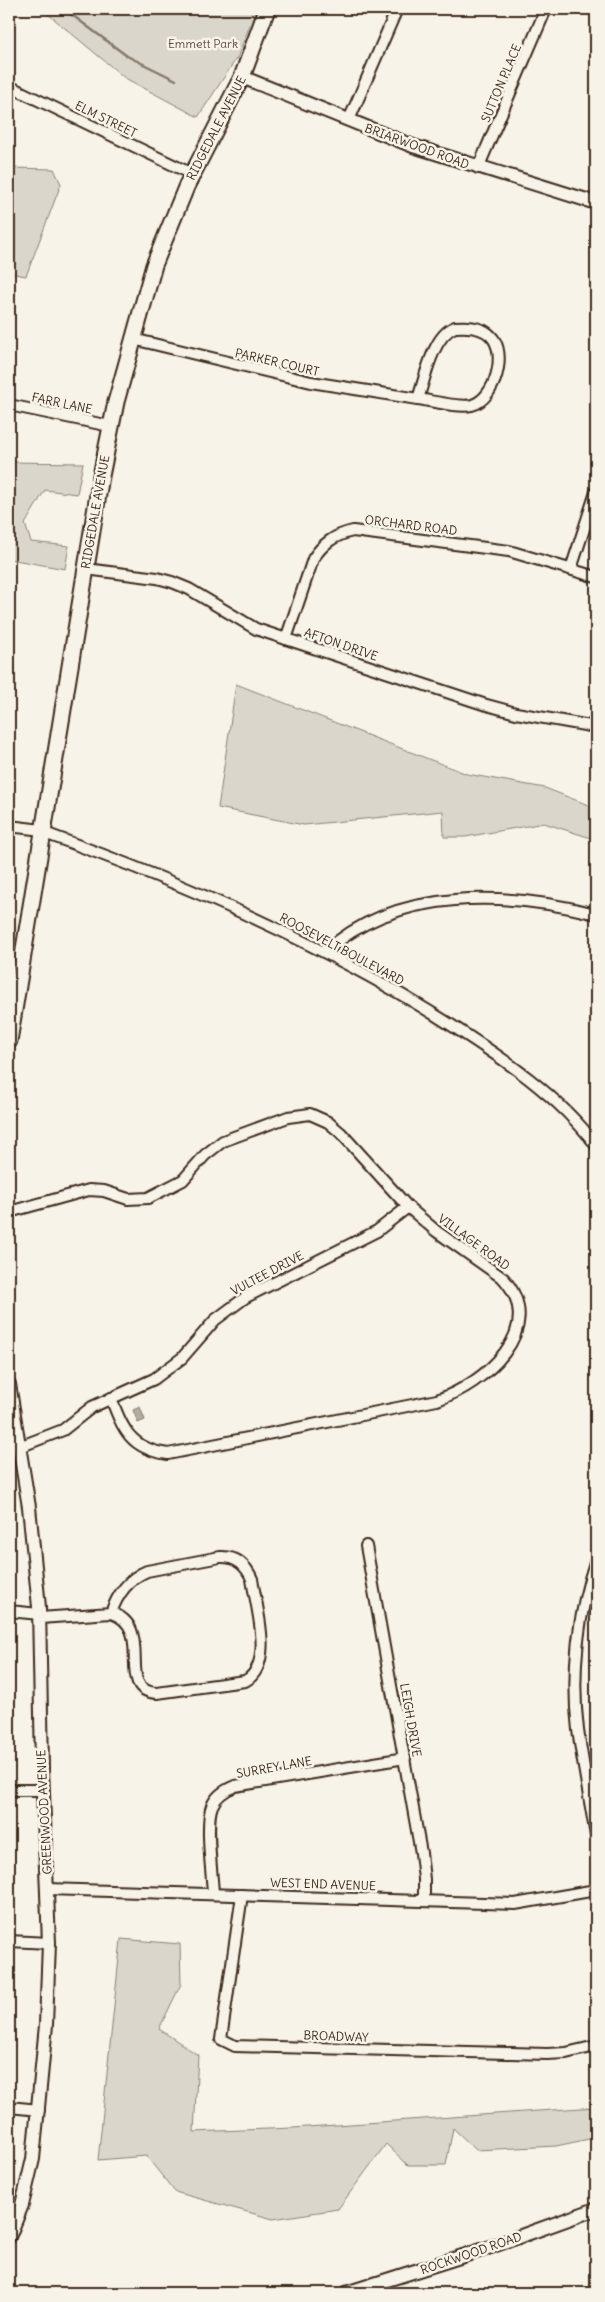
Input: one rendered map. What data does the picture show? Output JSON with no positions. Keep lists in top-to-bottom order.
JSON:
{
  "streets": {
    "main road": ["RIDGEDALE AVENUE"],
    "street": [
      "SUTTON PLACE",
      "ELM STREET",
      "BRIARWOOD ROAD",
      "PARKER COURT",
      "FARR LANE",
      "ORCHARD ROAD",
      "AFTON DRIVE",
      "ROOSEVELT BOULEVARD",
      "VILLAGE ROAD",
      "VULTEE DRIVE",
      "LEIGH DRIVE",
      "SURREY LANE",
      "GREENWOOD AVENUE",
      "WEST END AVENUE",
      "BROADWAY",
      "ROCKWOOD ROAD"
    ]
  },
  "crossings": [
    ["SUTTON PLACE", "BRIARWOOD ROAD"],
    ["ELM STREET", "RIDGEDALE AVENUE"],
    ["RIDGEDALE AVENUE", "BRIARWOOD ROAD"],
    ["RIDGEDALE AVENUE", "PARKER COURT"],
    ["RIDGEDALE AVENUE", "FARR LANE"],
    ["RIDGEDALE AVENUE", "AFTON DRIVE"],
    ["RIDGEDALE AVENUE", "ROOSEVELT BOULEVARD"],
    ["ORCHARD ROAD", "AFTON DRIVE"],
    ["VILLAGE ROAD", "VULTEE DRIVE"],
    ["VULTEE DRIVE", "GREENWOOD AVENUE"],
    ["LEIGH DRIVE", "SURREY LANE"],
    ["LEIGH DRIVE", "WEST END AVENUE"],
    ["SURREY LANE", "WEST END AVENUE"],
    ["GREENWOOD AVENUE", "WEST END AVENUE"],
    ["WEST END AVENUE", "BROADWAY"]
  ],
  "parks": ["Emmett Park"]
}
